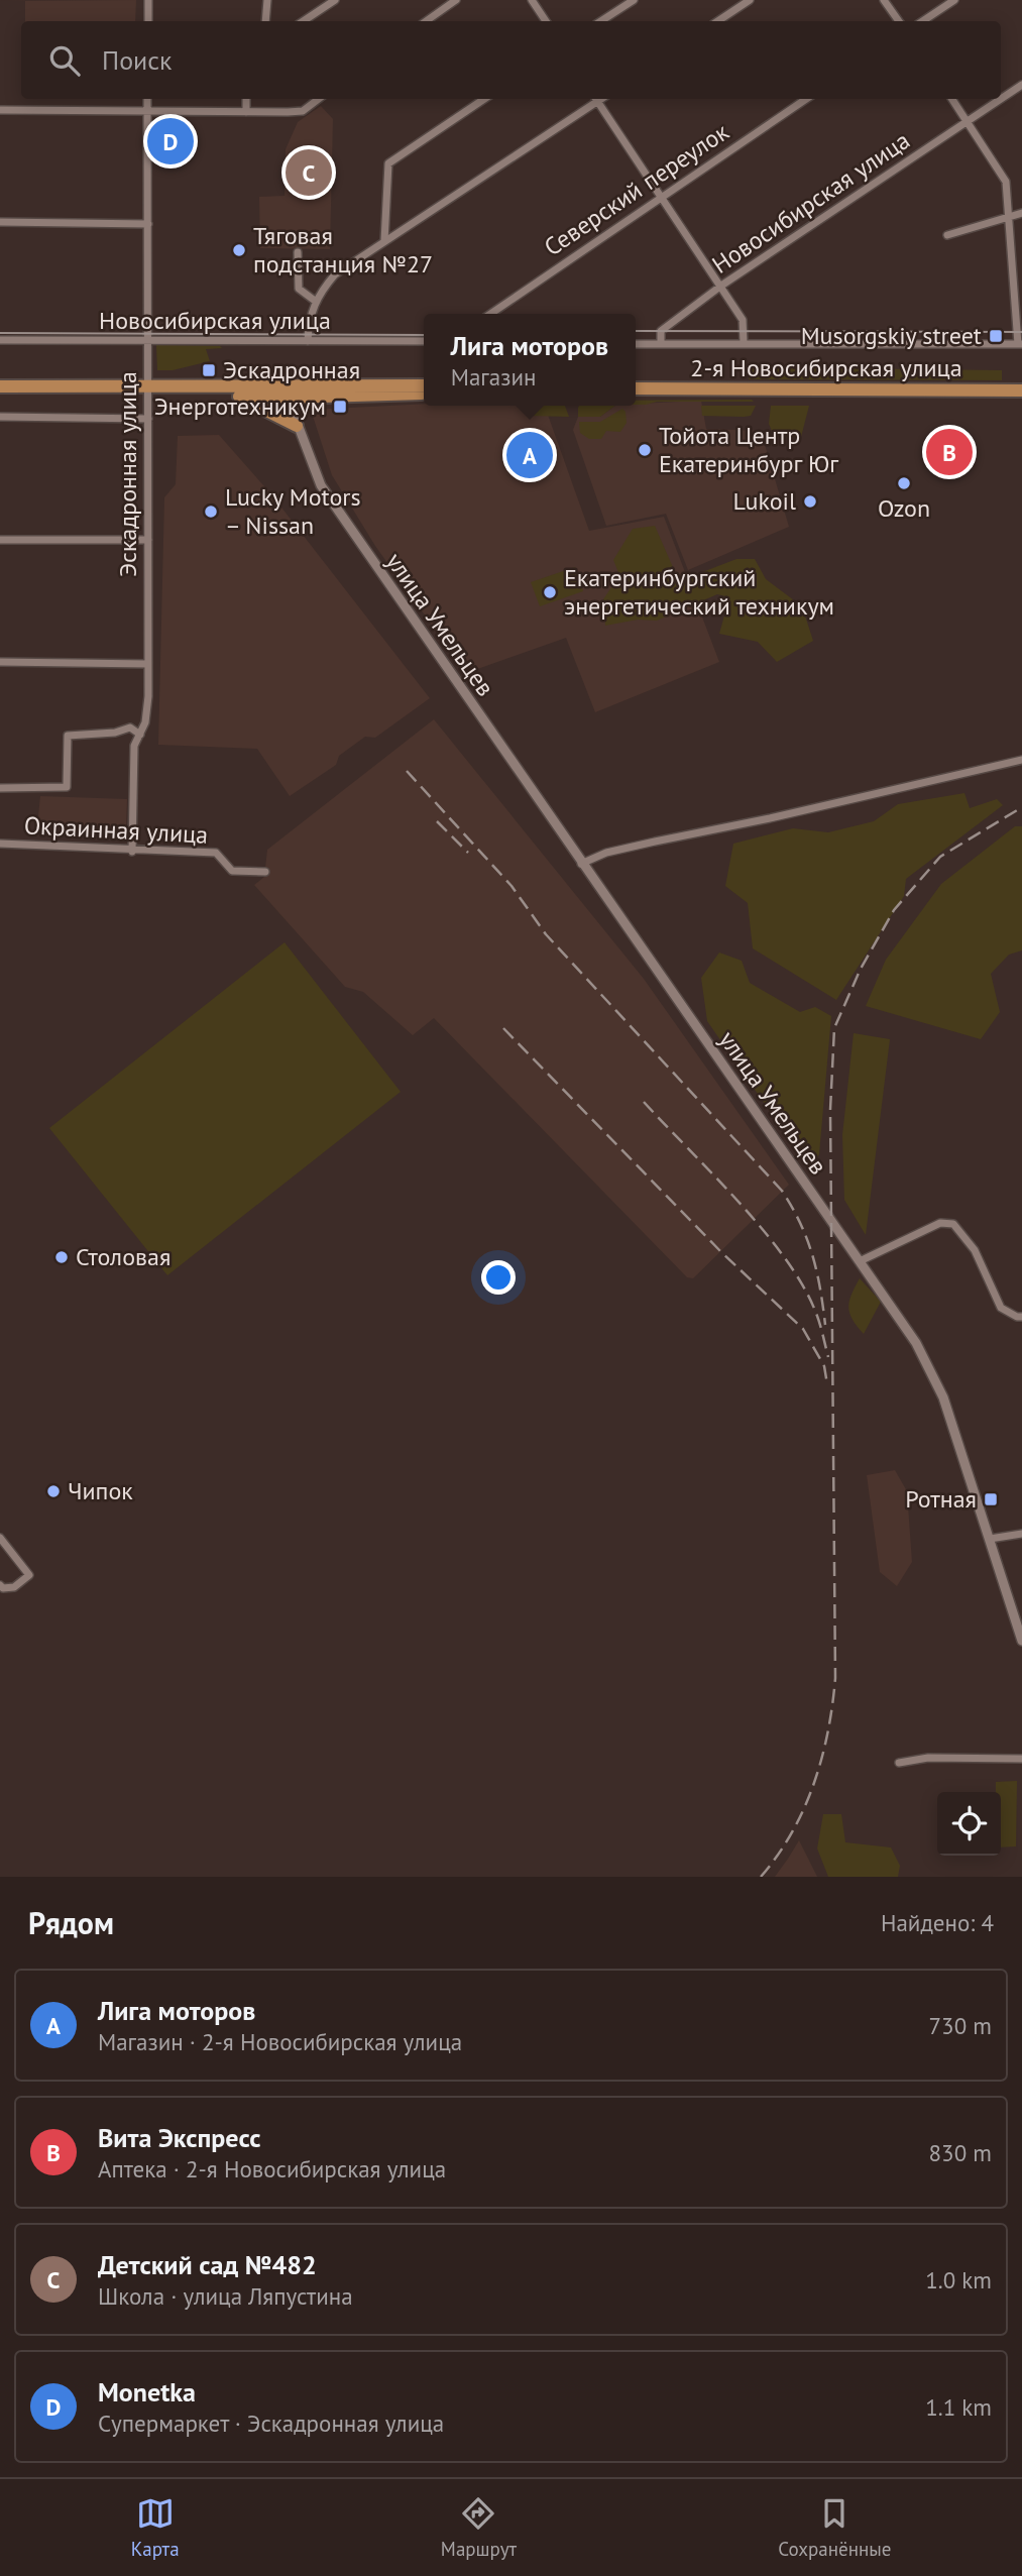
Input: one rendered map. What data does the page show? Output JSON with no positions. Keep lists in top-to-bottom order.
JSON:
{
  "streets": {
    "main road": ["2-я Новосибирская улица"],
    "street": [
      "Северский переулок",
      "Новосибирская улица",
      "Эскадронная улица",
      "улица Умельцев",
      "Окраинная улица"
    ]
  },
  "crossings": [
    ["Новосибирская улица", "Эскадронная улица"],
    ["Эскадронная улица", "Окраинная улица"]
  ],
  "places": {
    "other": [
      "Тяговая подстанция №27",
      "Тойота Центр Екатеринбург Юг",
      "Ozon",
      "Lukoil",
      "Lucky Motors – Nissan",
      "Екатеринбургский энергетический техникум",
      "Столовая",
      "Чипок"
    ],
    "transit": [
      "Musorgskiy street",
      "Эскадронная",
      "Энерготехникум",
      "Ротная"
    ]
  },
  "page": {
    "search": "Поиск",
    "pins": [
      "D",
      "C",
      "B",
      "A"
    ],
    "popup": ["Лига моторов", "Магазин"],
    "heading": ["Рядом", "Найдено: 4"],
    "list": [
      {
        "mark": "A",
        "name": "Лига моторов",
        "note": "Магазин · 2-я Новосибирская улица",
        "value": "730 m"
      },
      {
        "mark": "B",
        "name": "Вита Экспресс",
        "note": "Аптека · 2-я Новосибирская улица",
        "value": "830 m"
      },
      {
        "mark": "C",
        "name": "Детский сад №482",
        "note": "Школа · улица Ляпустина",
        "value": "1.0 km"
      },
      {
        "mark": "D",
        "name": "Monetka",
        "note": "Супермаркет · Эскадронная улица",
        "value": "1.1 km"
      }
    ],
    "nav": ["Карта", "Маршрут", "Сохранённые"]
  }
}
